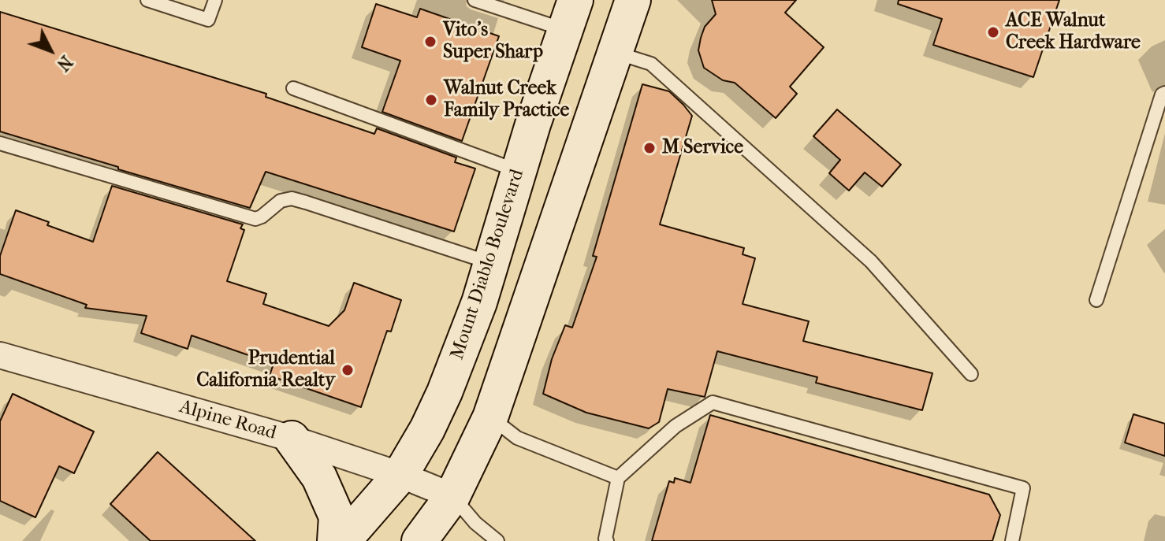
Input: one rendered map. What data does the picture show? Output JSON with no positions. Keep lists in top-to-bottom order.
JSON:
{
  "streets": {
    "main road": ["Mount Diablo Boulevard"],
    "street": ["Alpine Road"]
  },
  "crossings": [
    ["Mount Diablo Boulevard", "Alpine Road"]
  ],
  "places": [
    "ACE Walnut Creek Hardware",
    "Vito's Super Sharp",
    "Walnut Creek Family Practice",
    "M Service",
    "Prudential California Realty"
  ],
  "north": "bottom right"
}
